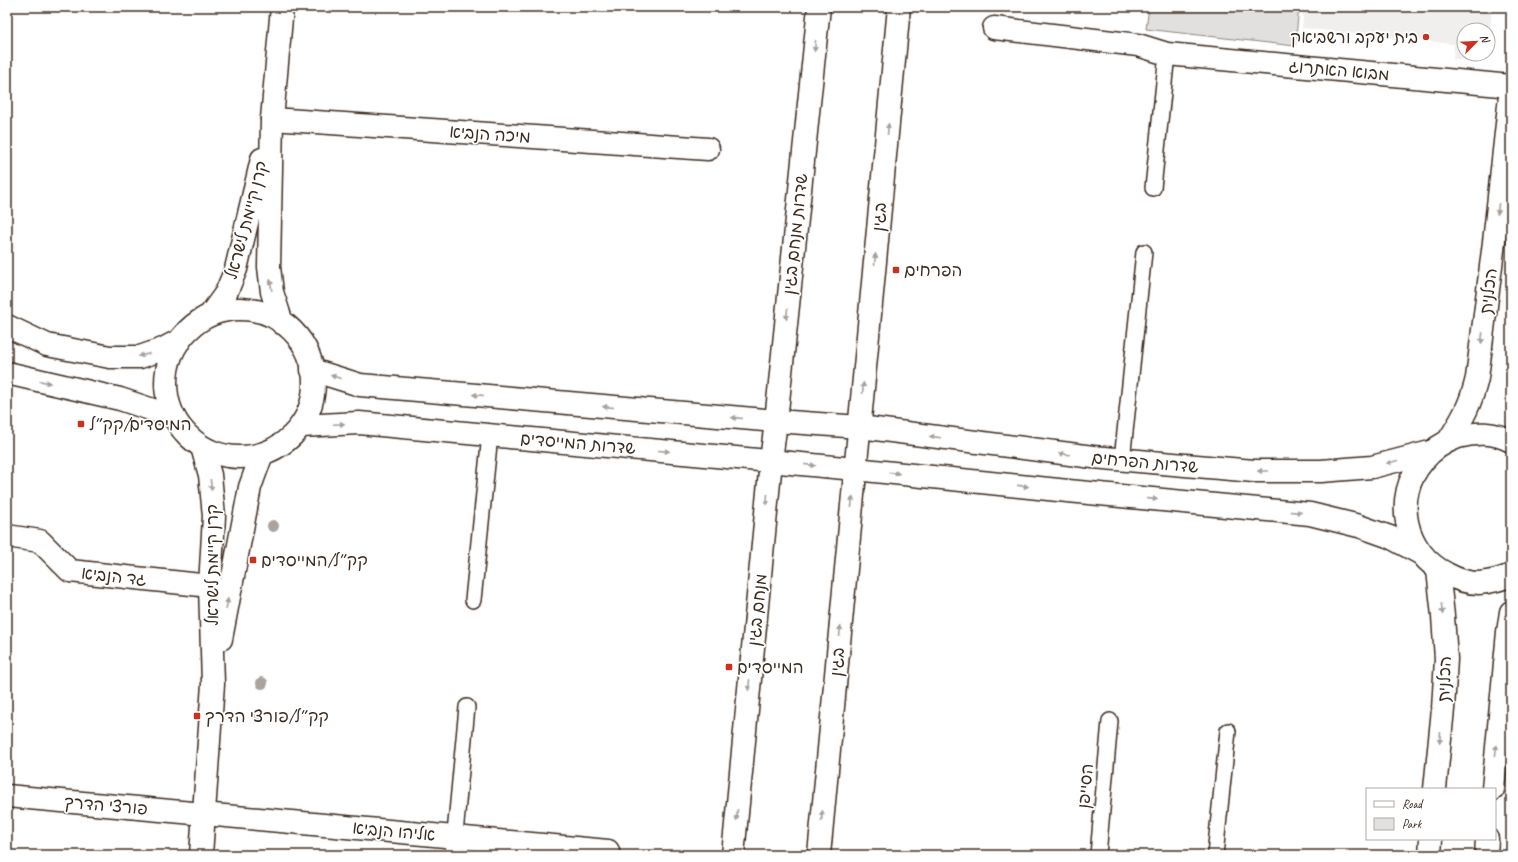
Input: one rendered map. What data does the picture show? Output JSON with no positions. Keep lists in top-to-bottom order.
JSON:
{
  "streets": {
    "street": [
      "מבוא האתרוג",
      "מיכה הנביא",
      "בגין",
      "קרן קיימת לישראל",
      "שדרות מנחם בגין",
      "הכלנית",
      "שדרות המייסדים",
      "שדרות הפרחים",
      "גד הנביא",
      "מנחם בגין",
      "פורצי הדרך",
      "אליהו הנביא"
    ],
    "lane": ["הסייפן"]
  },
  "crossings": [
    ["מבוא האתרוג", "הכלנית"],
    ["מיכה הנביא", "קרן קיימת לישראל"],
    ["בגין", "שדרות המייסדים"],
    ["בגין", "שדרות הפרחים"],
    ["קרן קיימת לישראל", "גד הנביא"],
    ["קרן קיימת לישראל", "פורצי הדרך"],
    ["קרן קיימת לישראל", "אליהו הנביא"],
    ["שדרות מנחם בגין", "שדרות המייסדים"],
    ["שדרות מנחם בגין", "מנחם בגין"],
    ["שדרות המייסדים", "מנחם בגין"],
    ["פורצי הדרך", "אליהו הנביא"]
  ],
  "one_way": ["בגין", "שדרות מנחם בגין", "מנחם בגין"],
  "places": {
    "other": ["בית יעקב ורשביאק"],
    "transit": [
      "הפרחים",
      "המיסדים/קק״ל",
      "קק״ל/המייסדים",
      "המייסדים",
      "קק״ל/פורצי הדרך"
    ]
  },
  "legend": ["Road", "Park"],
  "north": "top right"
}
